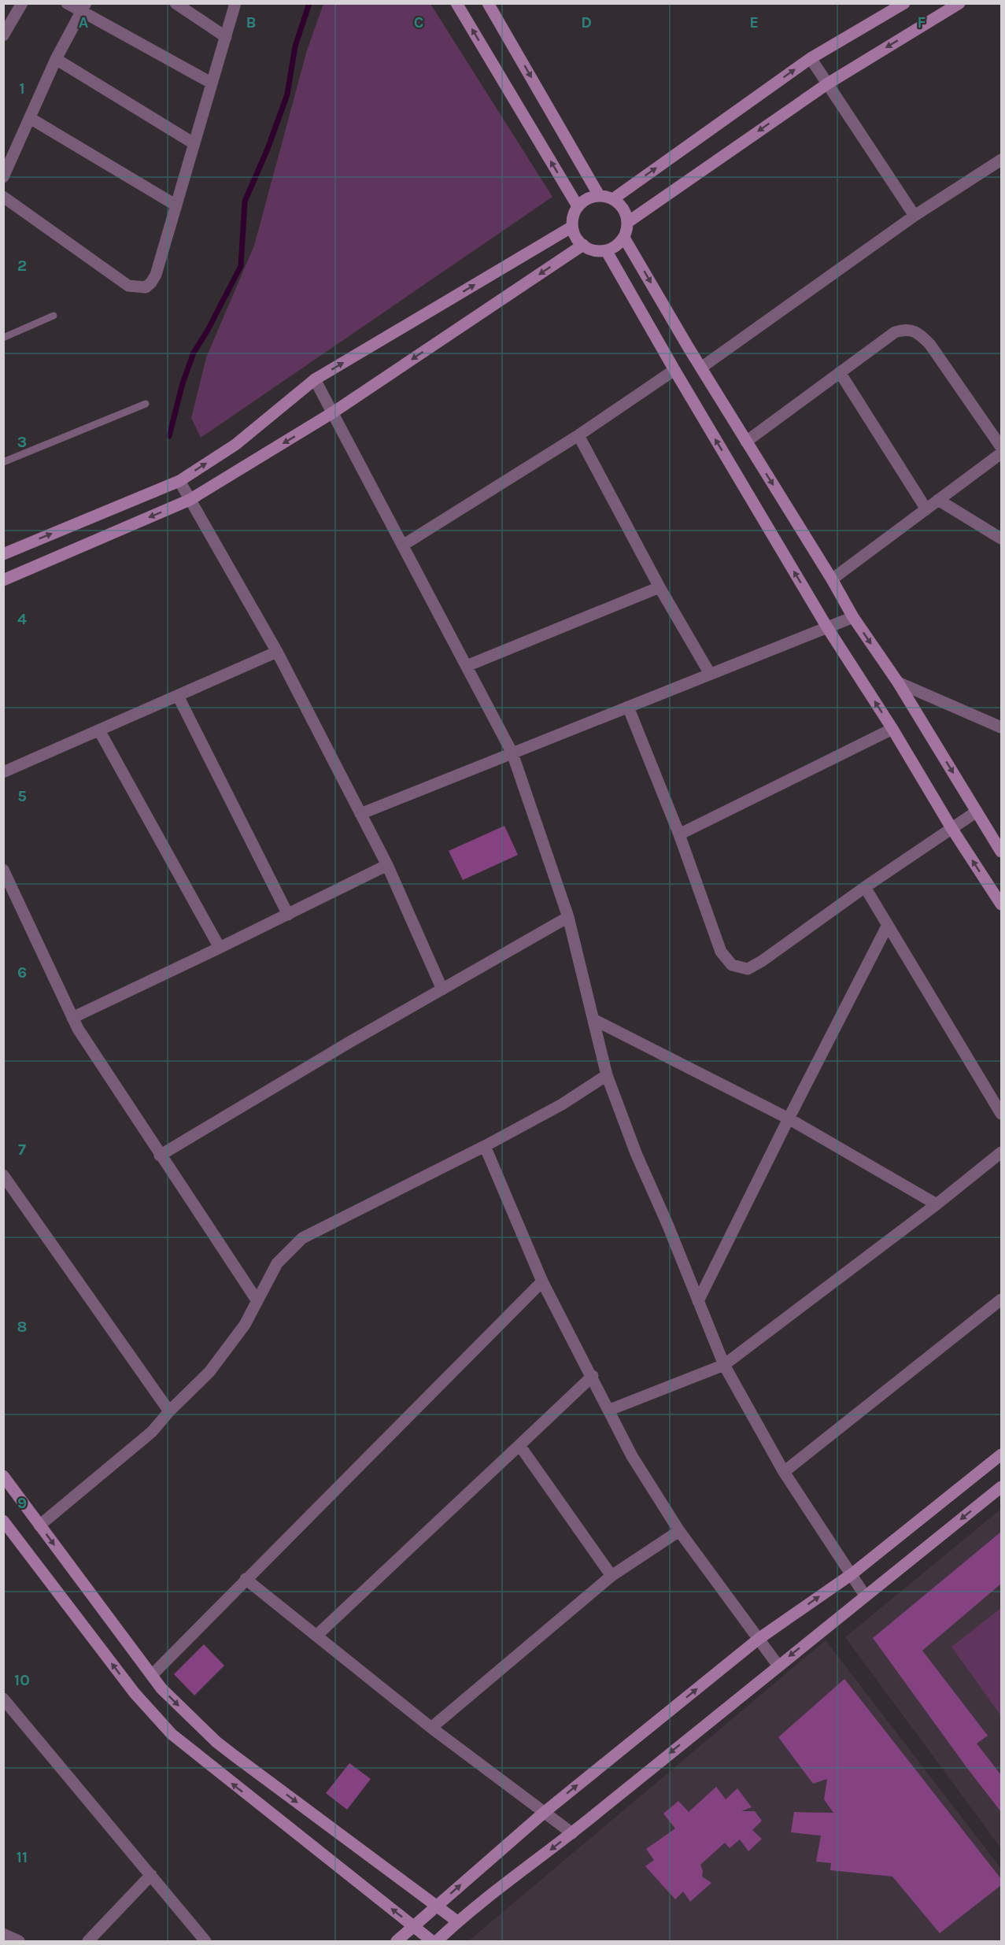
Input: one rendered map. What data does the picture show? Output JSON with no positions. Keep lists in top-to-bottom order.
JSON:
{
  "grid": {
    "columns": [
      "A",
      "B",
      "C",
      "D",
      "E",
      "F"
    ],
    "rows": [
      "1",
      "2",
      "3",
      "4",
      "5",
      "6",
      "7",
      "8",
      "9",
      "10",
      "11"
    ]
  }
}
